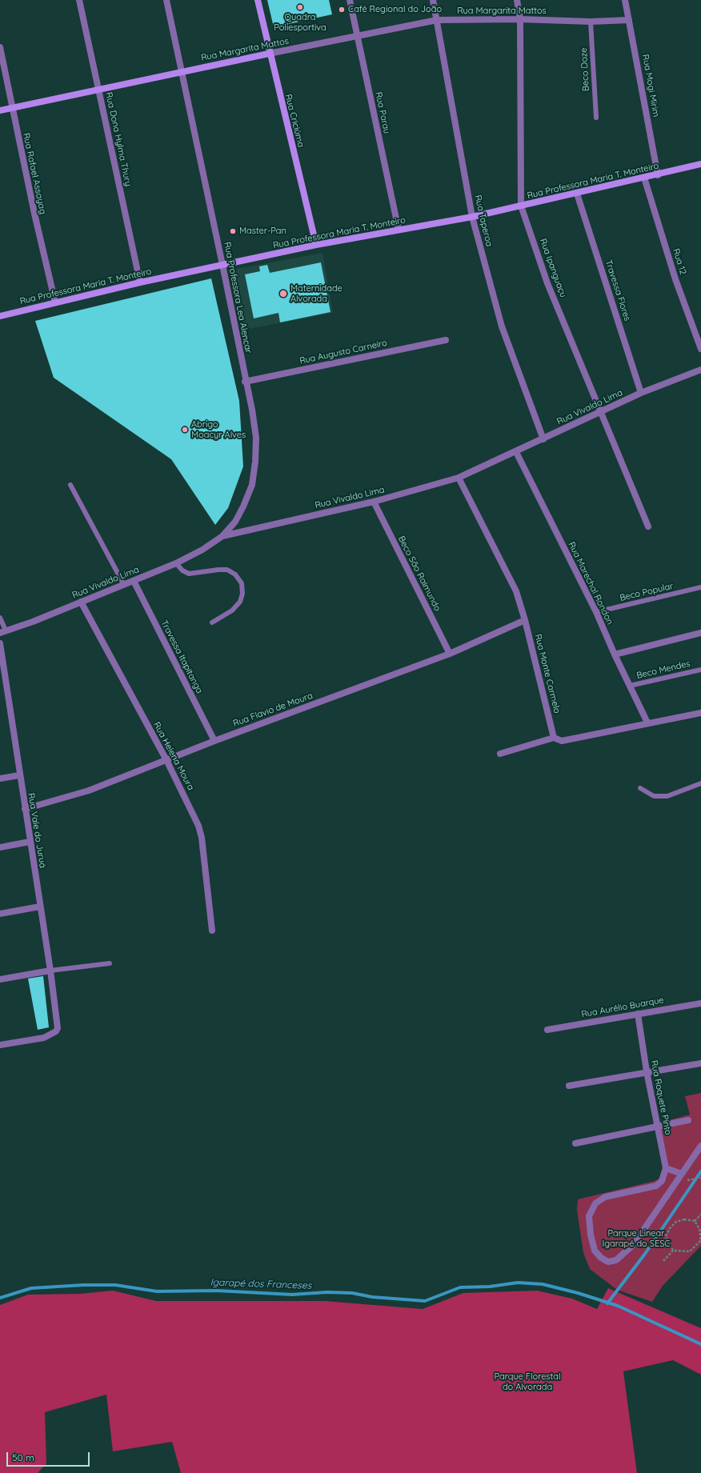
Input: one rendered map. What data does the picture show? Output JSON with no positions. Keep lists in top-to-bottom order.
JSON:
{
  "streets": {
    "street": [
      "Rua Margarita Mattos",
      "Rua Mogi Mirim",
      "Rua Parau",
      "Rua Criciúma",
      "Rua Dona Hylma Thury",
      "Rua Rafael Assayag",
      "Rua Professora Maria T. Monteiro",
      "Rua Taperoa",
      "Rua 12",
      "Rua Ipanguaçu",
      "Travessa Flores",
      "Rua Professora Lea Alencar",
      "Rua Augusto Carneiro",
      "Rua Vivaldo Lima",
      "Beco São Raimundo",
      "Rua Marechal Rondon",
      "Travessa Itapitanga",
      "Rua Monte Carmelo",
      "Rua Flavio de Moura",
      "Rua Helena Moura",
      "Rua Vale do Juruá",
      "Rua Aurélio Buarque",
      "Rua Roquete Pinto"
    ],
    "lane": ["Beco Doze", "Beco Popular", "Beco Mendes"]
  },
  "crossings": [
    ["Rua Margarita Mattos", "Beco Doze"],
    ["Rua Margarita Mattos", "Rua Mogi Mirim"],
    ["Rua Margarita Mattos", "Rua Parau"],
    ["Rua Margarita Mattos", "Rua Criciúma"],
    ["Rua Margarita Mattos", "Rua Dona Hylma Thury"],
    ["Rua Margarita Mattos", "Rua Rafael Assayag"],
    ["Rua Margarita Mattos", "Rua Taperoa"],
    ["Rua Margarita Mattos", "Rua Ipanguaçu"],
    ["Rua Margarita Mattos", "Rua Professora Lea Alencar"],
    ["Rua Mogi Mirim", "Rua Professora Maria T. Monteiro"],
    ["Rua Parau", "Rua Professora Maria T. Monteiro"],
    ["Rua Criciúma", "Rua Professora Maria T. Monteiro"],
    ["Rua Dona Hylma Thury", "Rua Professora Maria T. Monteiro"],
    ["Rua Rafael Assayag", "Rua Professora Maria T. Monteiro"],
    ["Rua Professora Maria T. Monteiro", "Rua Taperoa"],
    ["Rua Professora Maria T. Monteiro", "Rua 12"],
    ["Rua Professora Maria T. Monteiro", "Rua Ipanguaçu"],
    ["Rua Professora Maria T. Monteiro", "Travessa Flores"],
    ["Rua Professora Maria T. Monteiro", "Rua Professora Lea Alencar"],
    ["Rua Taperoa", "Rua Vivaldo Lima"],
    ["Rua Ipanguaçu", "Rua Vivaldo Lima"],
    ["Travessa Flores", "Rua Vivaldo Lima"],
    ["Rua Professora Lea Alencar", "Rua Augusto Carneiro"],
    ["Rua Professora Lea Alencar", "Rua Vivaldo Lima"],
    ["Rua Vivaldo Lima", "Beco São Raimundo"],
    ["Rua Vivaldo Lima", "Rua Marechal Rondon"],
    ["Rua Vivaldo Lima", "Travessa Itapitanga"],
    ["Rua Vivaldo Lima", "Rua Monte Carmelo"],
    ["Rua Vivaldo Lima", "Rua Helena Moura"],
    ["Beco São Raimundo", "Rua Flavio de Moura"],
    ["Rua Marechal Rondon", "Beco Popular"],
    ["Rua Marechal Rondon", "Beco Mendes"],
    ["Travessa Itapitanga", "Rua Flavio de Moura"],
    ["Rua Monte Carmelo", "Rua Flavio de Moura"],
    ["Rua Flavio de Moura", "Rua Helena Moura"],
    ["Rua Flavio de Moura", "Rua Vale do Juruá"],
    ["Rua Aurélio Buarque", "Rua Roquete Pinto"]
  ],
  "water": ["Igarapé dos Franceses"],
  "parks": ["Parque Linear Igarapé do SESC", "Parque Florestal do Alvorada"],
  "places": [
    "Quadra Poliesportiva",
    "Café Regional do João",
    "Master-Pan",
    "Maternidade Alvorada",
    "Abrigo Moacyr Alves"
  ],
  "scale_bar": "50 m"
}
